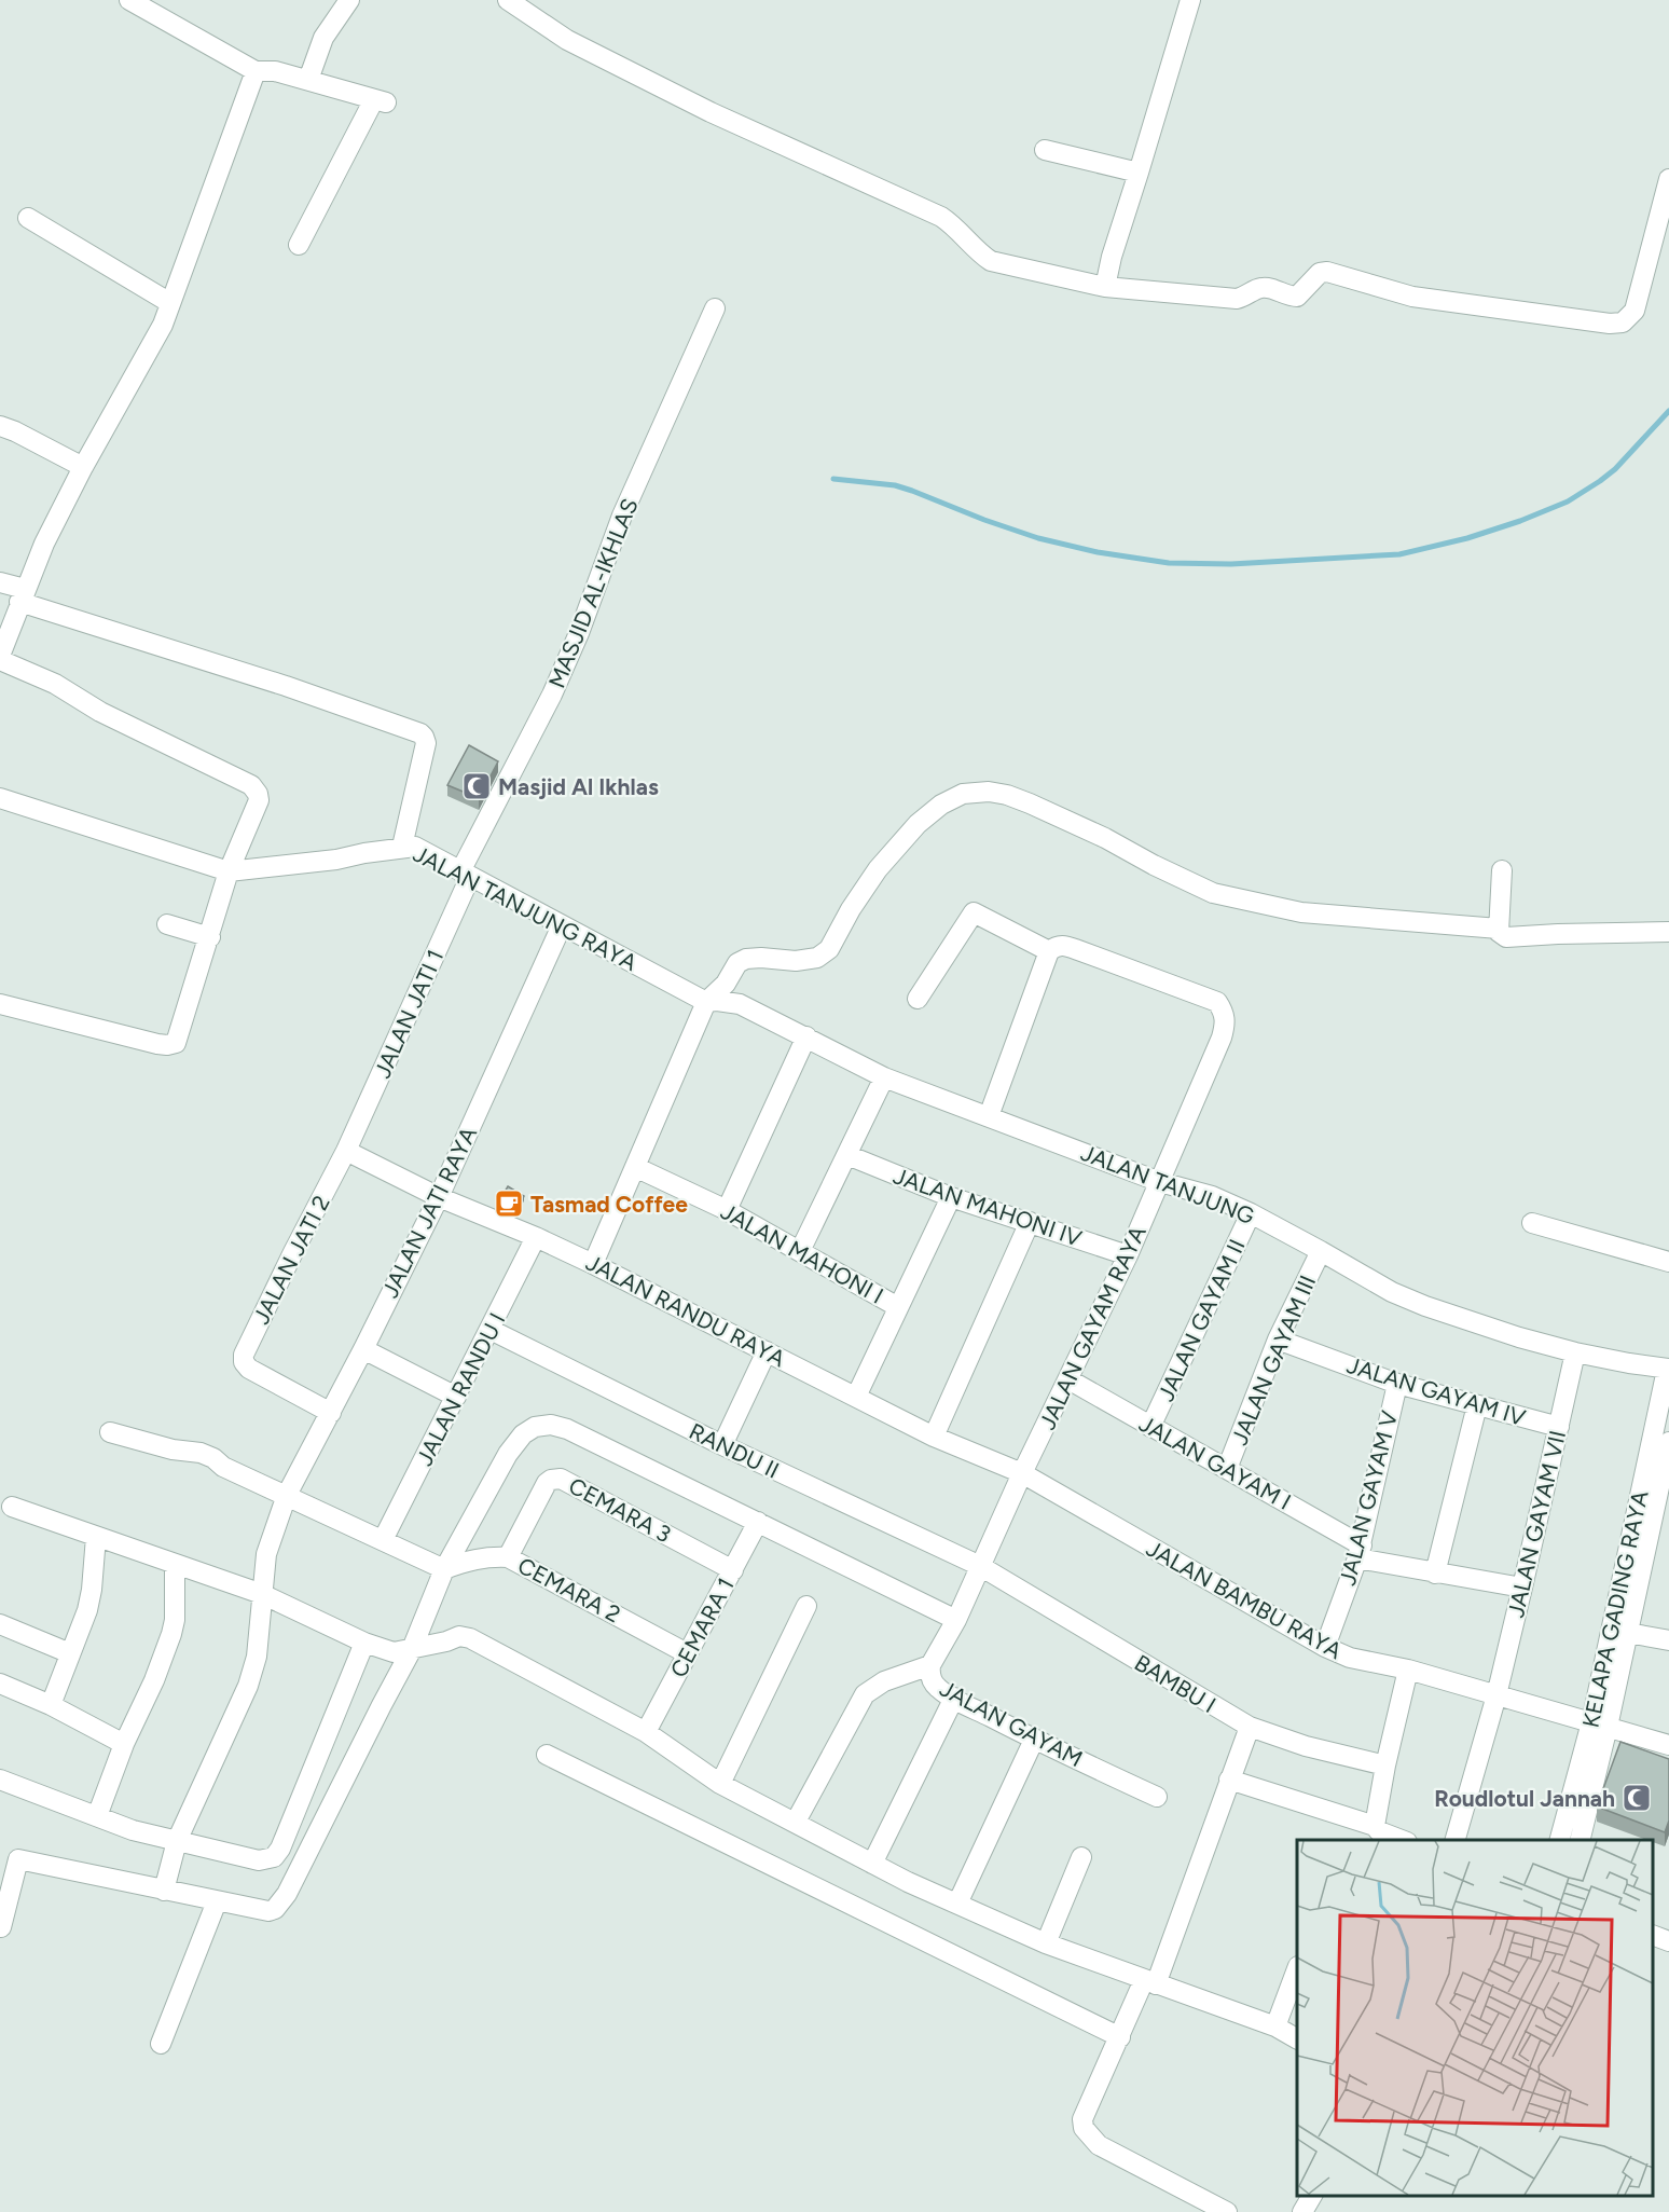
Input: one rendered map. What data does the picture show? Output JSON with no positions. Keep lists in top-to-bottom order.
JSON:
{
  "streets": {
    "street": [
      "MASJID AL-IKHLAS",
      "JALAN TANJUNG RAYA",
      "JALAN JATI 1",
      "JALAN TANJUNG",
      "JALAN MAHONI IV",
      "JALAN JATI RAYA",
      "JALAN MAHONI I",
      "JALAN JATI 2",
      "JALAN RANDU RAYA",
      "JALAN GAYAM II",
      "JALAN GAYAM RAYA",
      "JALAN GAYAM III",
      "JALAN RANDU I",
      "JALAN GAYAM IV",
      "RANDU II",
      "JALAN GAYAM I",
      "JALAN GAYAM V",
      "CEMARA 3",
      "JALAN GAYAM VII",
      "CEMARA 2",
      "JALAN BAMBU RAYA",
      "KELAPA GADING RAYA",
      "CEMARA 1",
      "BAMBU I",
      "JALAN GAYAM"
    ]
  },
  "crossings": [
    ["MASJID AL-IKHLAS", "JALAN TANJUNG RAYA"],
    ["MASJID AL-IKHLAS", "JALAN JATI 1"],
    ["JALAN TANJUNG RAYA", "JALAN JATI 1"],
    ["JALAN TANJUNG RAYA", "JALAN TANJUNG"],
    ["JALAN TANJUNG RAYA", "JALAN JATI RAYA"],
    ["JALAN JATI 1", "JALAN JATI 2"],
    ["JALAN JATI 1", "JALAN RANDU RAYA"],
    ["JALAN TANJUNG", "JALAN GAYAM II"],
    ["JALAN TANJUNG", "JALAN GAYAM RAYA"],
    ["JALAN TANJUNG", "JALAN GAYAM III"],
    ["JALAN TANJUNG", "JALAN GAYAM VII"],
    ["JALAN MAHONI IV", "JALAN GAYAM RAYA"],
    ["JALAN JATI RAYA", "JALAN JATI 2"],
    ["JALAN JATI RAYA", "JALAN RANDU RAYA"],
    ["JALAN JATI 2", "JALAN RANDU RAYA"],
    ["JALAN RANDU RAYA", "JALAN GAYAM RAYA"],
    ["JALAN RANDU RAYA", "JALAN RANDU I"],
    ["JALAN RANDU RAYA", "JALAN BAMBU RAYA"],
    ["JALAN RANDU RAYA", "JALAN GAYAM"],
    ["JALAN GAYAM II", "JALAN GAYAM I"],
    ["JALAN GAYAM RAYA", "JALAN GAYAM I"],
    ["JALAN GAYAM RAYA", "JALAN BAMBU RAYA"],
    ["JALAN GAYAM RAYA", "JALAN GAYAM"],
    ["JALAN GAYAM III", "JALAN GAYAM IV"],
    ["JALAN GAYAM III", "JALAN GAYAM I"],
    ["JALAN RANDU I", "RANDU II"],
    ["JALAN GAYAM IV", "JALAN GAYAM V"],
    ["JALAN GAYAM IV", "JALAN GAYAM VII"],
    ["RANDU II", "BAMBU I"],
    ["RANDU II", "JALAN GAYAM"],
    ["JALAN GAYAM I", "JALAN GAYAM V"],
    ["JALAN GAYAM I", "JALAN GAYAM VII"],
    ["JALAN GAYAM V", "JALAN BAMBU RAYA"],
    ["CEMARA 3", "CEMARA 2"],
    ["CEMARA 3", "CEMARA 1"],
    ["JALAN GAYAM VII", "JALAN BAMBU RAYA"],
    ["CEMARA 2", "CEMARA 1"],
    ["JALAN BAMBU RAYA", "KELAPA GADING RAYA"],
    ["JALAN BAMBU RAYA", "JALAN GAYAM"],
    ["BAMBU I", "JALAN GAYAM"]
  ],
  "places": {
    "mosque": ["Masjid Al Ikhlas", "Roudlotul Jannah"],
    "cafe": ["Tasmad Coffee"]
  }
}
